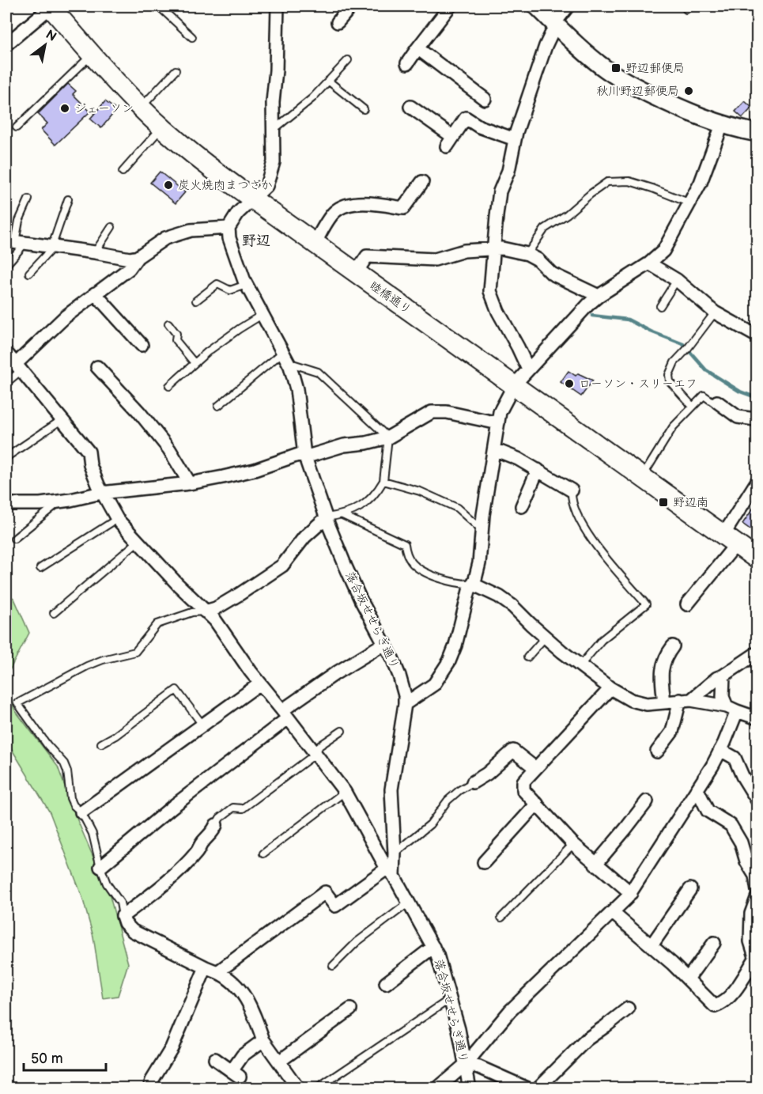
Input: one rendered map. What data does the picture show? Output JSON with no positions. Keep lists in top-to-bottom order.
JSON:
{
  "streets": {
    "main road": ["睦橋通り"],
    "street": ["落合坂せせらぎ通り"]
  },
  "districts": ["野辺"],
  "places": {
    "transit": ["野辺郵便局", "野辺南"],
    "other": [
      "秋川野辺郵便局",
      "ジェーソン",
      "炭火焼肉まつざか",
      "ローソン・スリーエフ"
    ]
  },
  "scale_bar": "50 m",
  "north": "top right"
}
